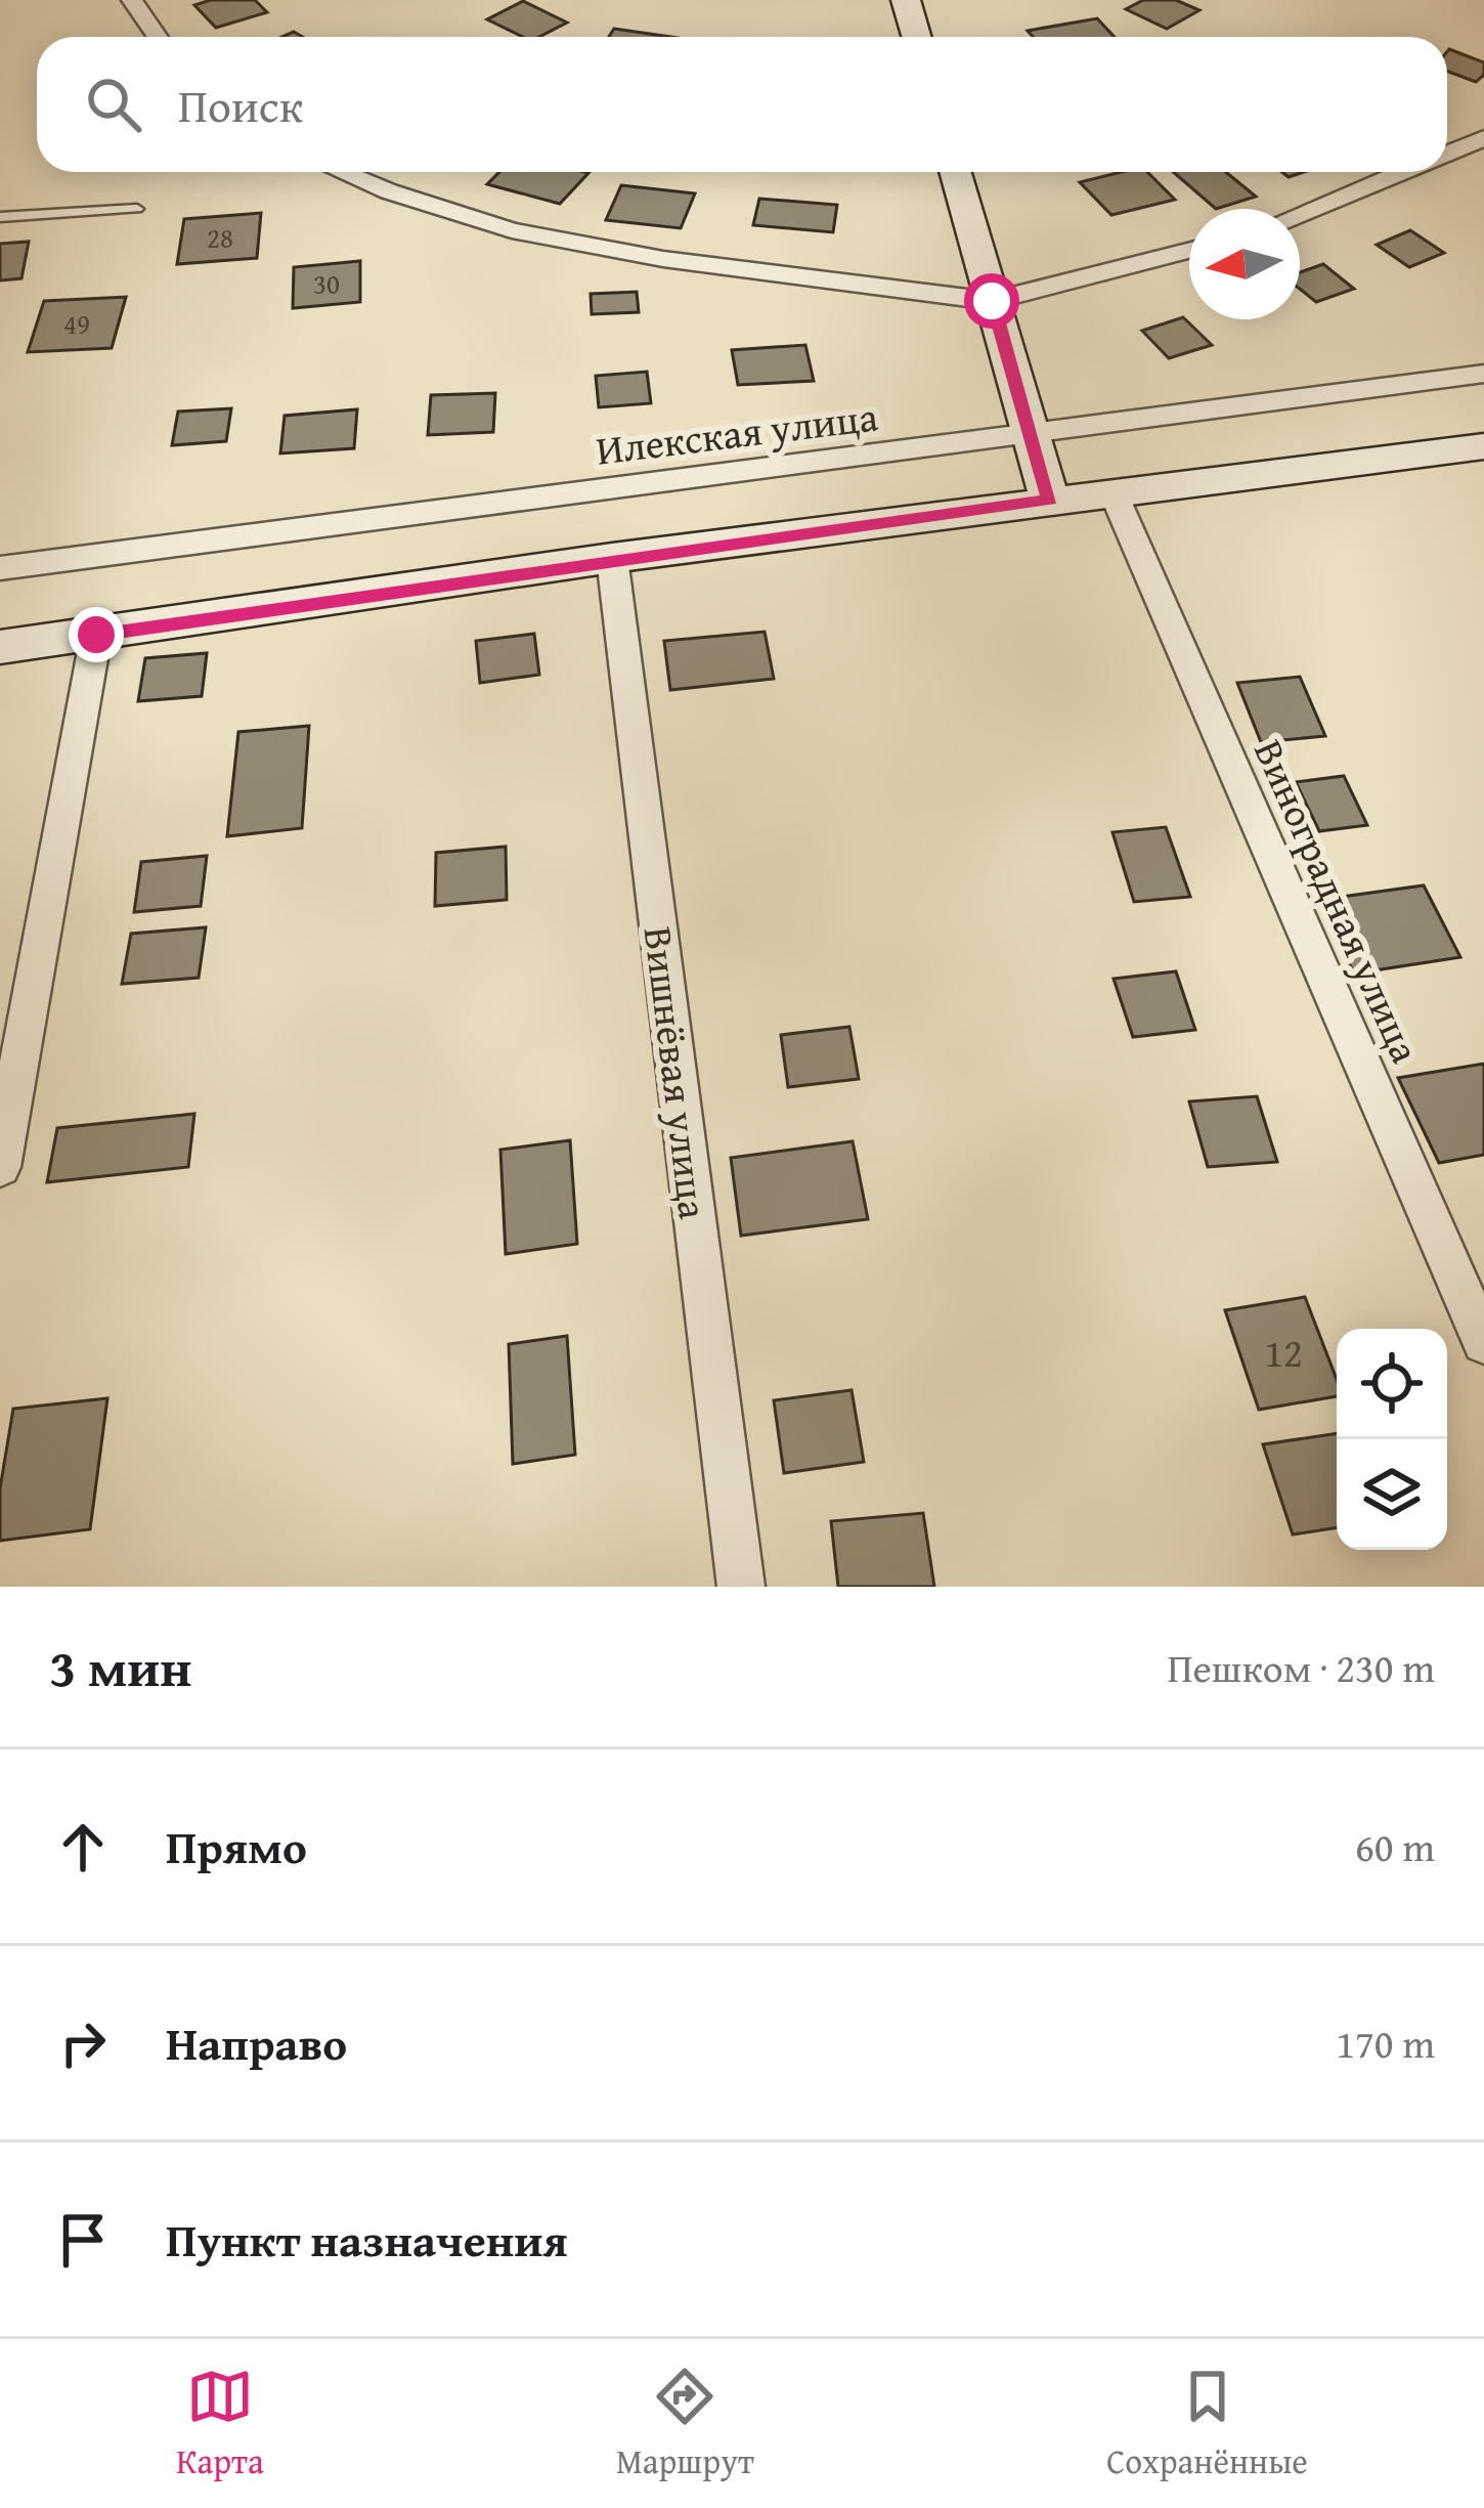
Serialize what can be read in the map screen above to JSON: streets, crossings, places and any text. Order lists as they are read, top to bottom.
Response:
{
  "streets": {
    "street": ["Илекская улица", "Виноградная улица", "Вишнёвая улица"]
  },
  "house_numbers": [
    "28",
    "30",
    "49",
    "12"
  ],
  "north": "left",
  "page": {
    "search": "Поиск",
    "heading": ["3 мин", "Пешком · 230 m"],
    "list": [
      ["Прямо", "60 m"],
      ["Направо", "170 m"],
      "Пункт назначения"
    ],
    "nav": ["Карта", "Маршрут", "Сохранённые"]
  }
}
